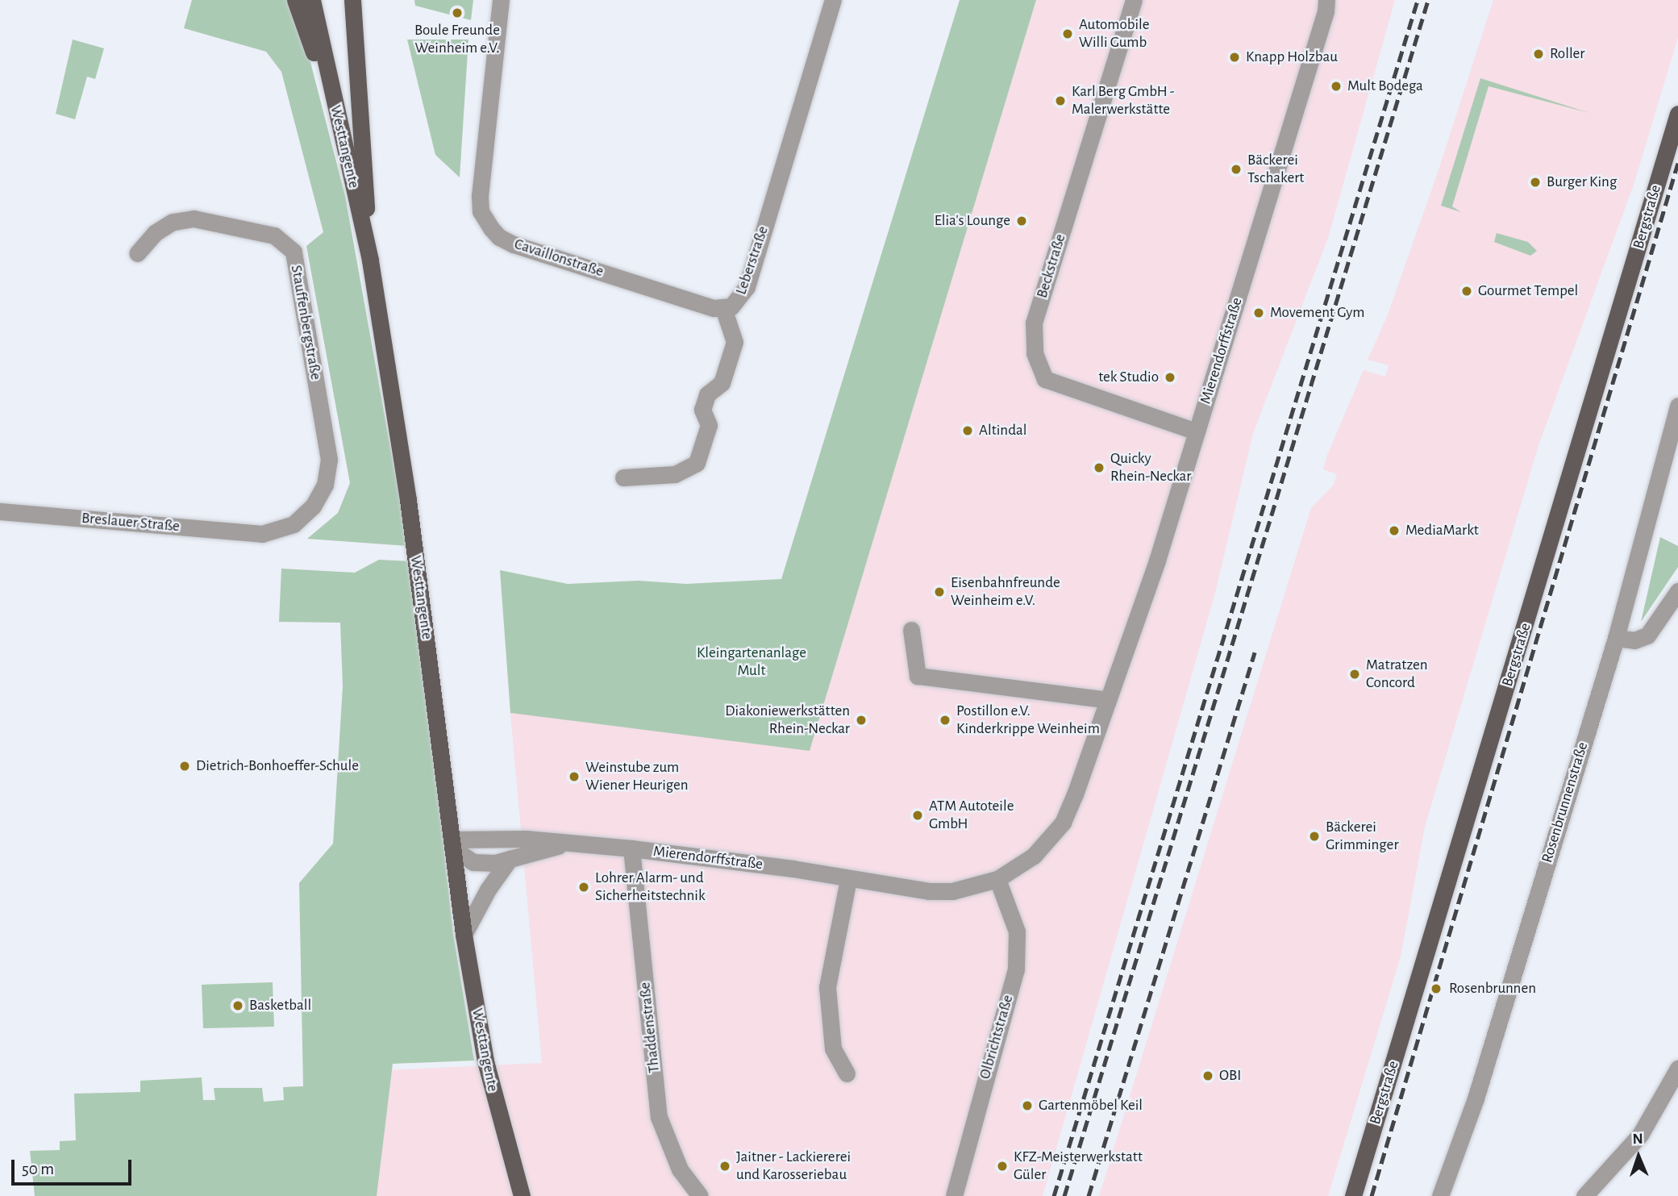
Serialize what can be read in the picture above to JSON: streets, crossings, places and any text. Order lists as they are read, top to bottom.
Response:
{
  "streets": {
    "main road": ["Westtangente", "Bergstraße"],
    "street": [
      "Cavaillonstraße",
      "Leberstraße",
      "Beckstraße",
      "Stauffenbergstraße",
      "Mierendorffstraße",
      "Breslauer Straße",
      "Rosenbrunnenstraße",
      "Thaddenstraße",
      "Olbrichtstraße"
    ]
  },
  "crossings": [
    ["Westtangente", "Mierendorffstraße"],
    ["Cavaillonstraße", "Leberstraße"],
    ["Beckstraße", "Mierendorffstraße"],
    ["Stauffenbergstraße", "Breslauer Straße"],
    ["Mierendorffstraße", "Thaddenstraße"],
    ["Mierendorffstraße", "Olbrichtstraße"]
  ],
  "parks": ["Kleingartenanlage Mult"],
  "places": [
    "Boule Freunde Weinheim e.V.",
    "Automobile Willi Gumb",
    "Roller",
    "Knapp Holzbau",
    "Mult Bodega",
    "Karl Berg GmbH - Malerwerkstätte",
    "Bäckerei Tschakert",
    "Burger King",
    "Elia's Lounge",
    "Gourmet Tempel",
    "Movement Gym",
    "tek Studio",
    "Altindal",
    "Quicky Rhein-Neckar",
    "MediaMarkt",
    "Eisenbahnfreunde Weinheim e.V.",
    "Matratzen Concord",
    "Diakoniewerkstätten Rhein-Neckar",
    "Postillon e.V. Kinderkrippe Weinheim",
    "Dietrich-Bonhoeffer-Schule",
    "Weinstube zum Wiener Heurigen",
    "ATM Autoteile GmbH",
    "Bäckerei Grimminger",
    "Lohrer Alarm- und Sicherheitstechnik",
    "Rosenbrunnen",
    "Basketball",
    "OBI",
    "Gartenmöbel Keil",
    "Jaitner - Lackiererei und Karosseriebau",
    "KFZ-Meisterwerkstatt Güler"
  ],
  "scale_bar": "50 m",
  "north": "top"
}
